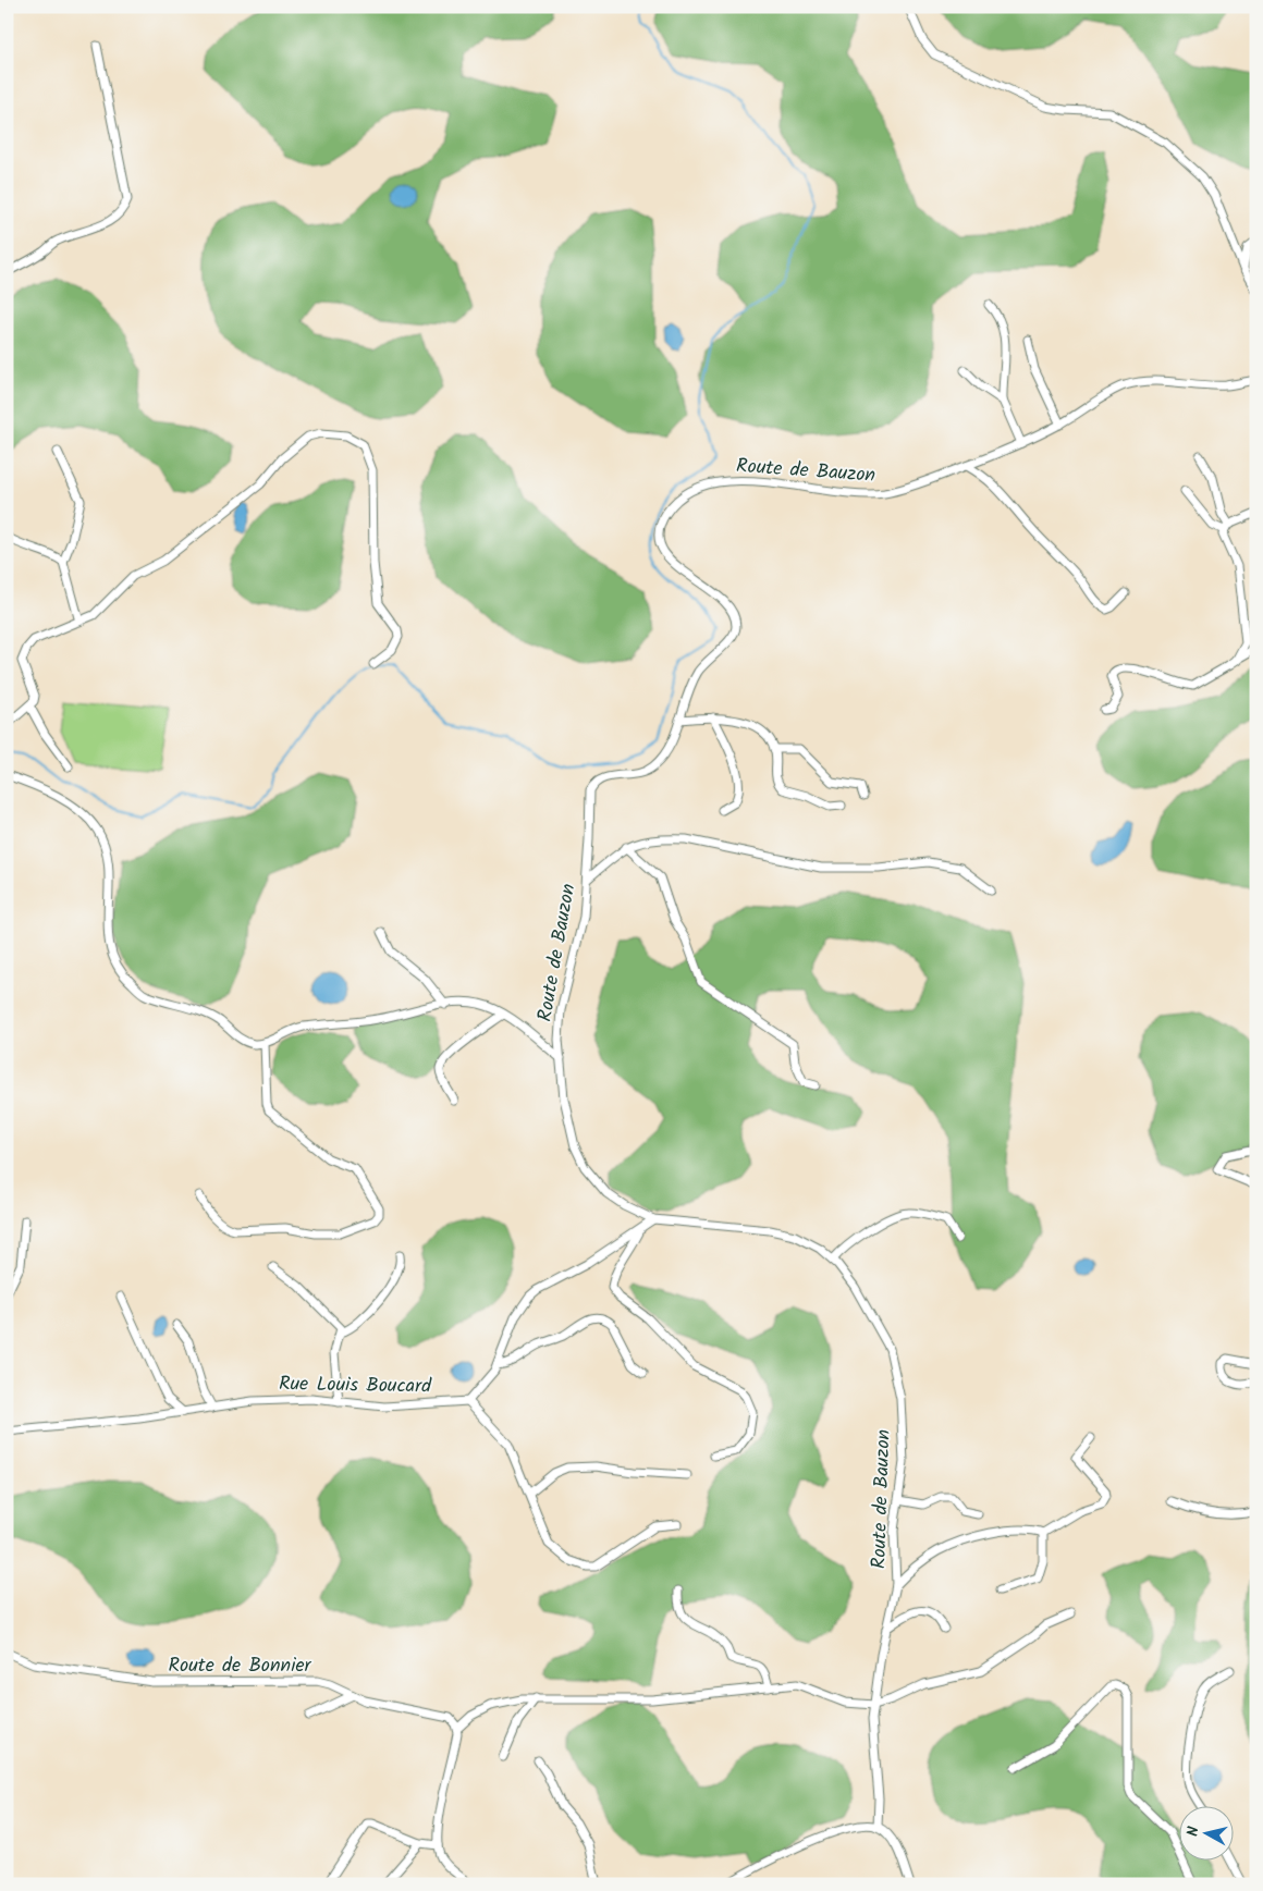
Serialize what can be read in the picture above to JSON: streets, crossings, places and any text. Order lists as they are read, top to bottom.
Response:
{
  "streets": {
    "street": ["Route de Bauzon", "Rue Louis Boucard", "Route de Bonnier"]
  },
  "north": "left"
}
